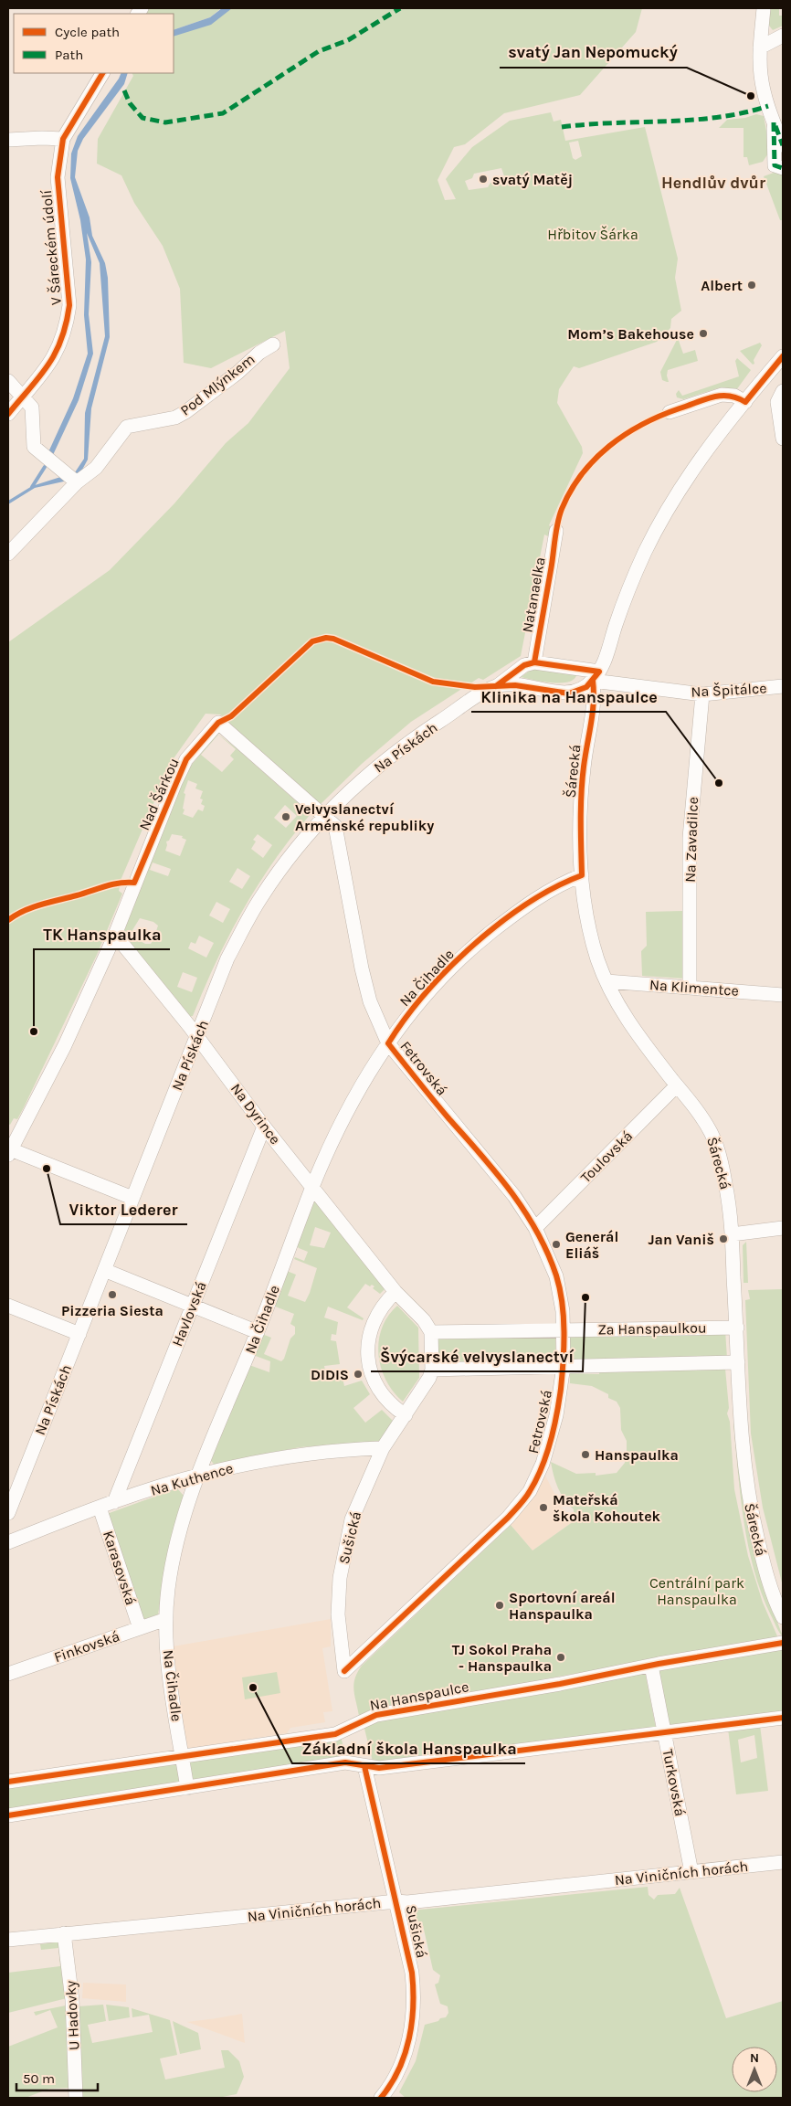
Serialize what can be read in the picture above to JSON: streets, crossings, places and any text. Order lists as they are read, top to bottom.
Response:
{
  "streets": {
    "street": [
      "V Šáreckém údolí",
      "Pod Mlýnkem",
      "Natanaelka",
      "Na Špitálce",
      "Na Pískách",
      "Šárecká",
      "Nad Šárkou",
      "Na Zavadilce",
      "Na Čihadle",
      "Na Klimentce",
      "Fetrovská",
      "Na Dyrince",
      "Toulovská",
      "Havlovská",
      "Za Hanspaulkou",
      "Na Kuthence",
      "Sušická",
      "Karasovská",
      "Finkovská",
      "Na Hanspaulce",
      "Turkovská",
      "Na Viničních horách",
      "U Hadovky"
    ]
  },
  "crossings": [
    ["Natanaelka", "Na Pískách"],
    ["Na Špitálce", "Na Pískách"],
    ["Na Špitálce", "Šárecká"],
    ["Na Špitálce", "Na Zavadilce"],
    ["Na Pískách", "Šárecká"],
    ["Na Pískách", "Fetrovská"],
    ["Na Pískách", "Na Dyrince"],
    ["Šárecká", "Na Čihadle"],
    ["Šárecká", "Na Klimentce"],
    ["Šárecká", "Toulovská"],
    ["Šárecká", "Za Hanspaulkou"],
    ["Nad Šárkou", "Fetrovská"],
    ["Nad Šárkou", "Na Dyrince"],
    ["Na Zavadilce", "Na Klimentce"],
    ["Na Čihadle", "Fetrovská"],
    ["Na Čihadle", "Na Dyrince"],
    ["Na Čihadle", "Na Kuthence"],
    ["Na Čihadle", "Finkovská"],
    ["Na Čihadle", "Na Hanspaulce"],
    ["Fetrovská", "Toulovská"],
    ["Fetrovská", "Za Hanspaulkou"],
    ["Fetrovská", "Sušická"],
    ["Na Dyrince", "Havlovská"],
    ["Havlovská", "Na Kuthence"],
    ["Na Kuthence", "Sušická"],
    ["Na Kuthence", "Karasovská"],
    ["Sušická", "Na Viničních horách"],
    ["Karasovská", "Finkovská"],
    ["Na Hanspaulce", "Turkovská"],
    ["Turkovská", "Na Viničních horách"],
    ["Na Viničních horách", "U Hadovky"]
  ],
  "districts": ["Hendlův dvůr"],
  "parks": ["Hřbitov Šárka", "Centrální park Hanspaulka"],
  "places": [
    "svatý Jan Nepomucký",
    "svatý Matěj",
    "Albert",
    "Mom’s Bakehouse",
    "Klinika na Hanspaulce",
    "Velvyslanectví Arménské republiky",
    "TK Hanspaulka",
    "Viktor Lederer",
    "Jan Vaniš",
    "Generál Eliáš",
    "Pizzeria Siesta",
    "Švýcarské velvyslanectví",
    "DIDIS",
    "Hanspaulka",
    "Mateřská škola Kohoutek",
    "Sportovní areál Hanspaulka",
    "TJ Sokol Praha - Hanspaulka",
    "Základní škola Hanspaulka"
  ],
  "legend": ["Cycle path", "Path"],
  "scale_bar": "50 m",
  "north": "top"
}
